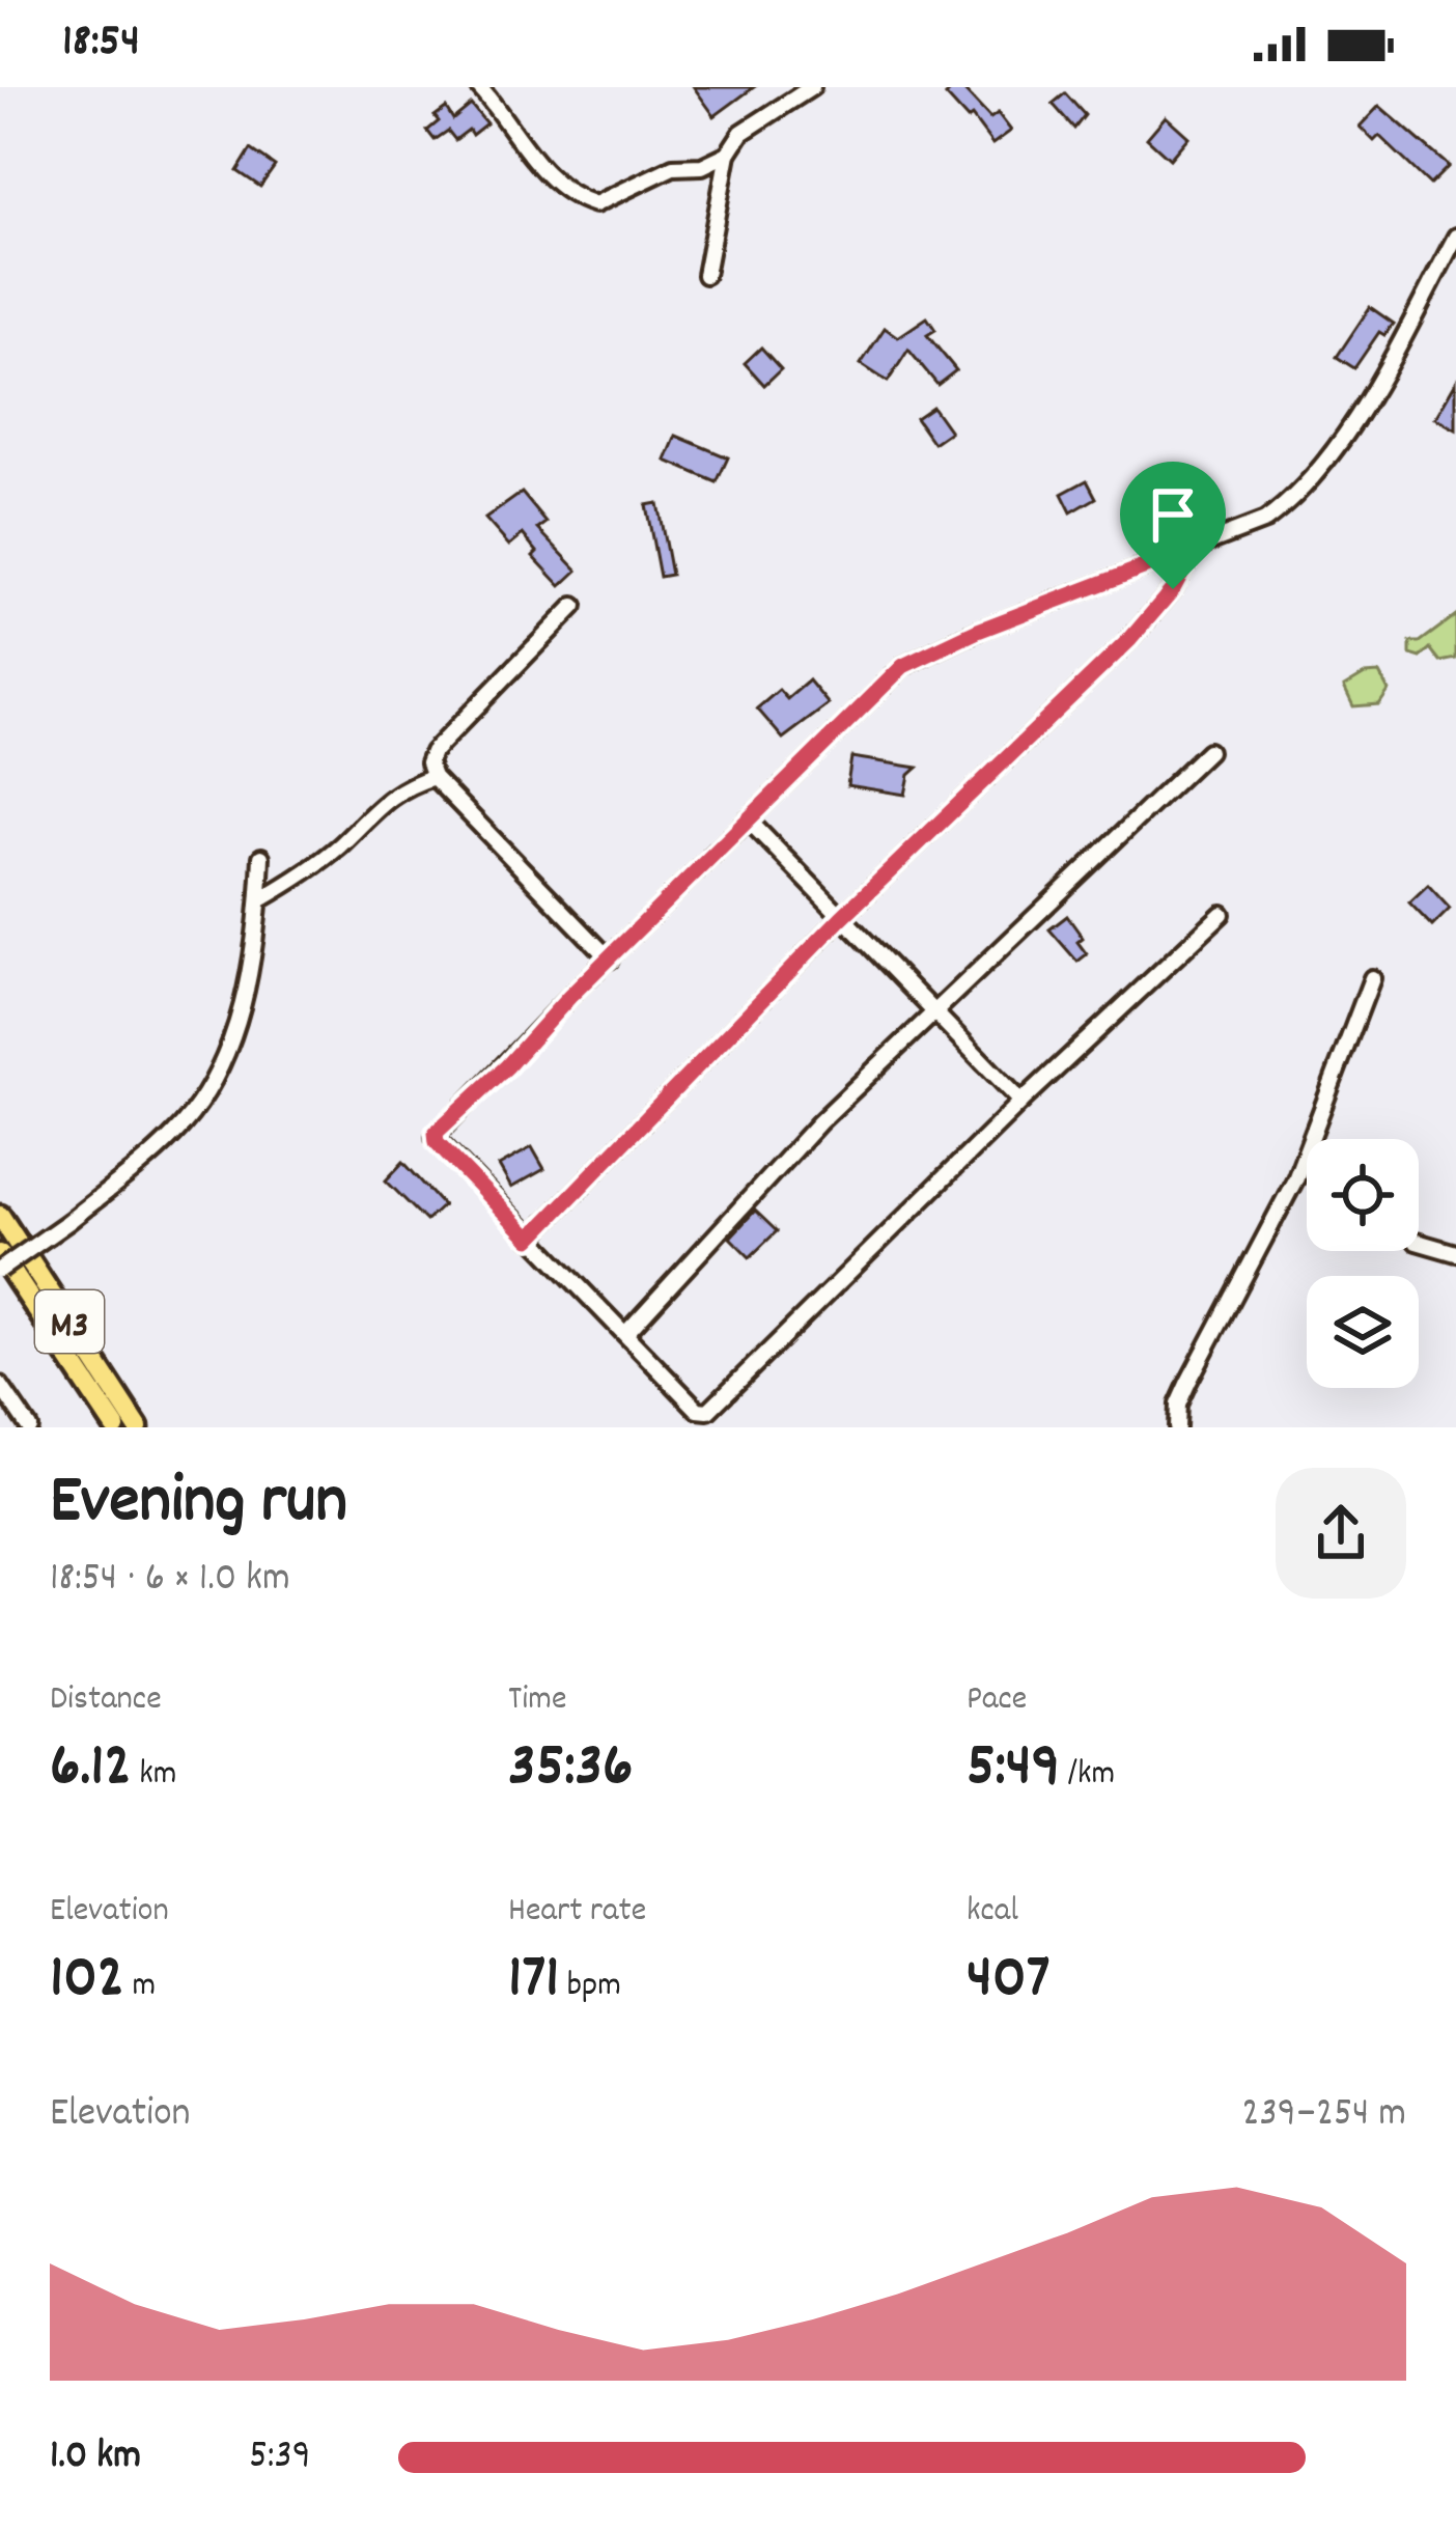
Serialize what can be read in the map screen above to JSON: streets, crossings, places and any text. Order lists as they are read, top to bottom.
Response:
{
  "streets": {
    "highway": ["M3"]
  },
  "page": {
    "status": "18:54",
    "heading": ["Evening run", "18:54 · 6 × 1.0 km"],
    "stats": [
      ["Distance", "6.12 km"],
      ["Time", "35:36"],
      ["Pace", "5:49 /km"],
      ["Elevation", "102 m"],
      ["Heart rate", "171 bpm"],
      ["kcal", "407"]
    ],
    "chart": ["Elevation", "239–254 m"],
    "list": [
      {
        "name": "1.0 km",
        "note": "5:39"
      }
    ]
  }
}
